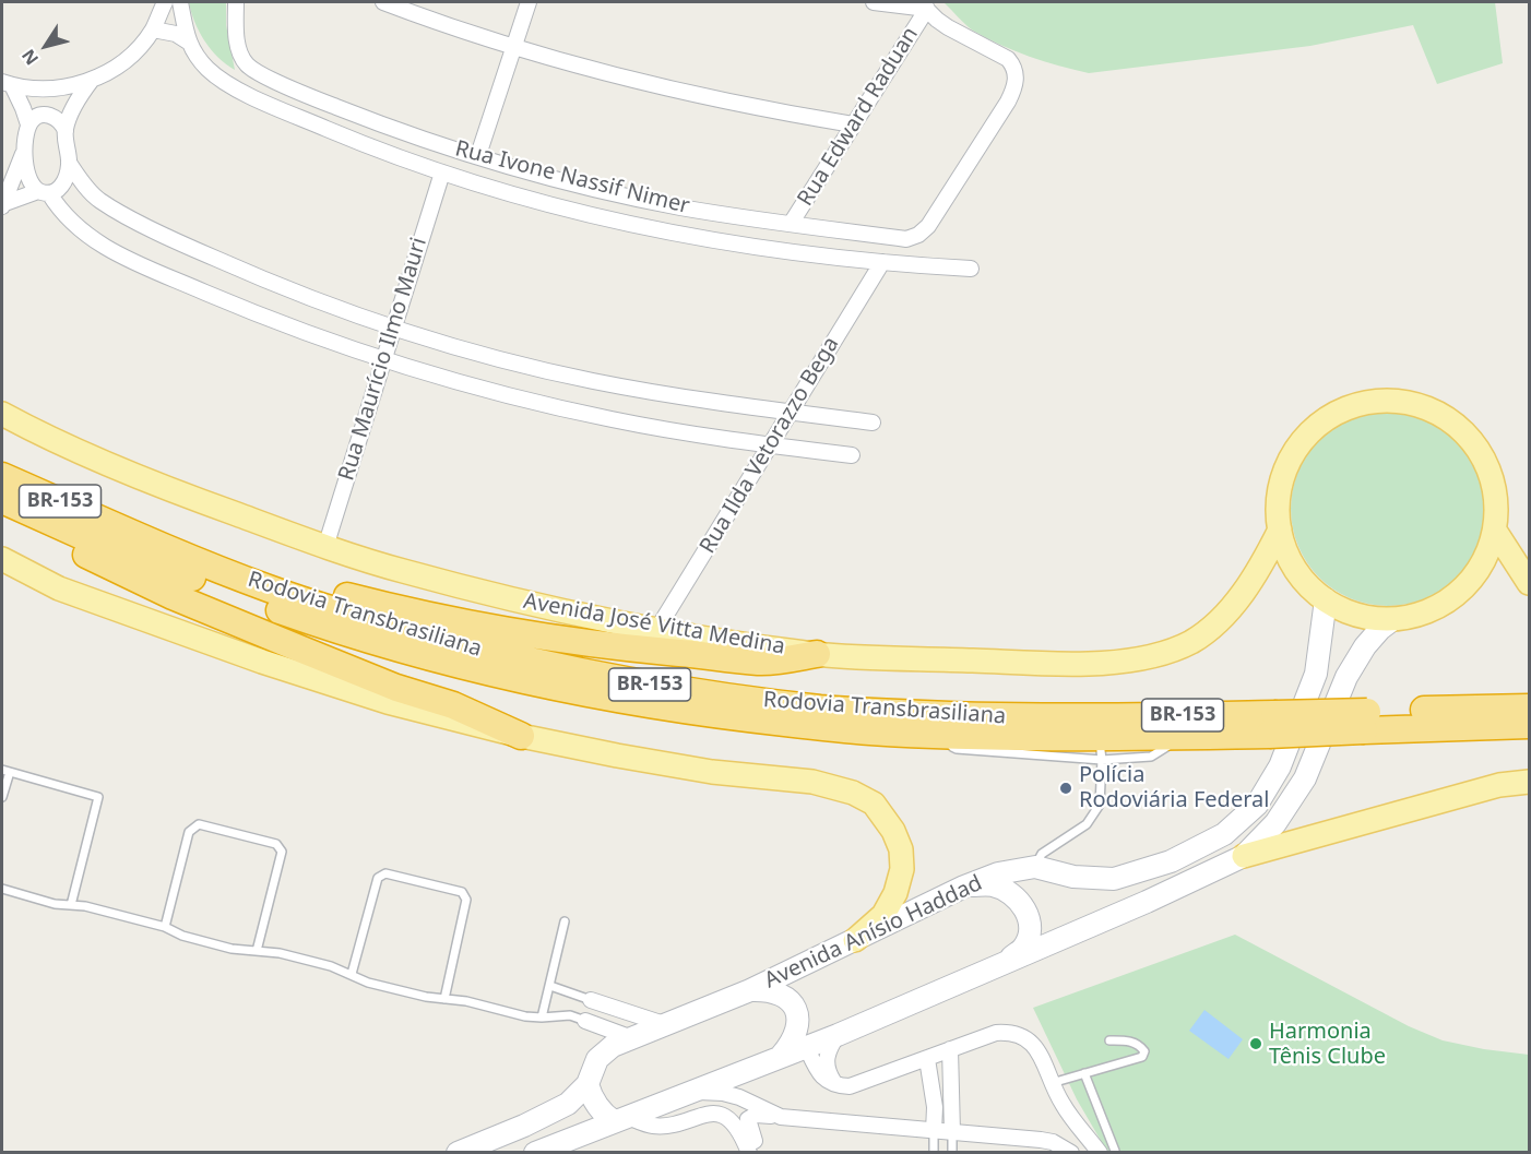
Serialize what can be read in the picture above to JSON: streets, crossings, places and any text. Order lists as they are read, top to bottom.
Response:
{
  "streets": {
    "highway": ["BR-153", "Rodovia Transbrasiliana"],
    "main road": ["Avenida José Vitta Medina", "Avenida Anísio Haddad"],
    "street": [
      "Rua Edward Raduan",
      "Rua Ivone Nassif Nimer",
      "Rua Maurício Ilmo Mauri",
      "Rua Ilda Vetorazzo Bega"
    ]
  },
  "crossings": [
    ["Rua Edward Raduan", "Rua Ivone Nassif Nimer"],
    ["Rua Maurício Ilmo Mauri", "Avenida José Vitta Medina"],
    ["Rua Ilda Vetorazzo Bega", "Avenida José Vitta Medina"],
    ["Avenida José Vitta Medina", "Avenida Anísio Haddad"]
  ],
  "places": ["Polícia Rodoviária Federal", "Harmonia Tênis Clube"],
  "north": "bottom left"
}
